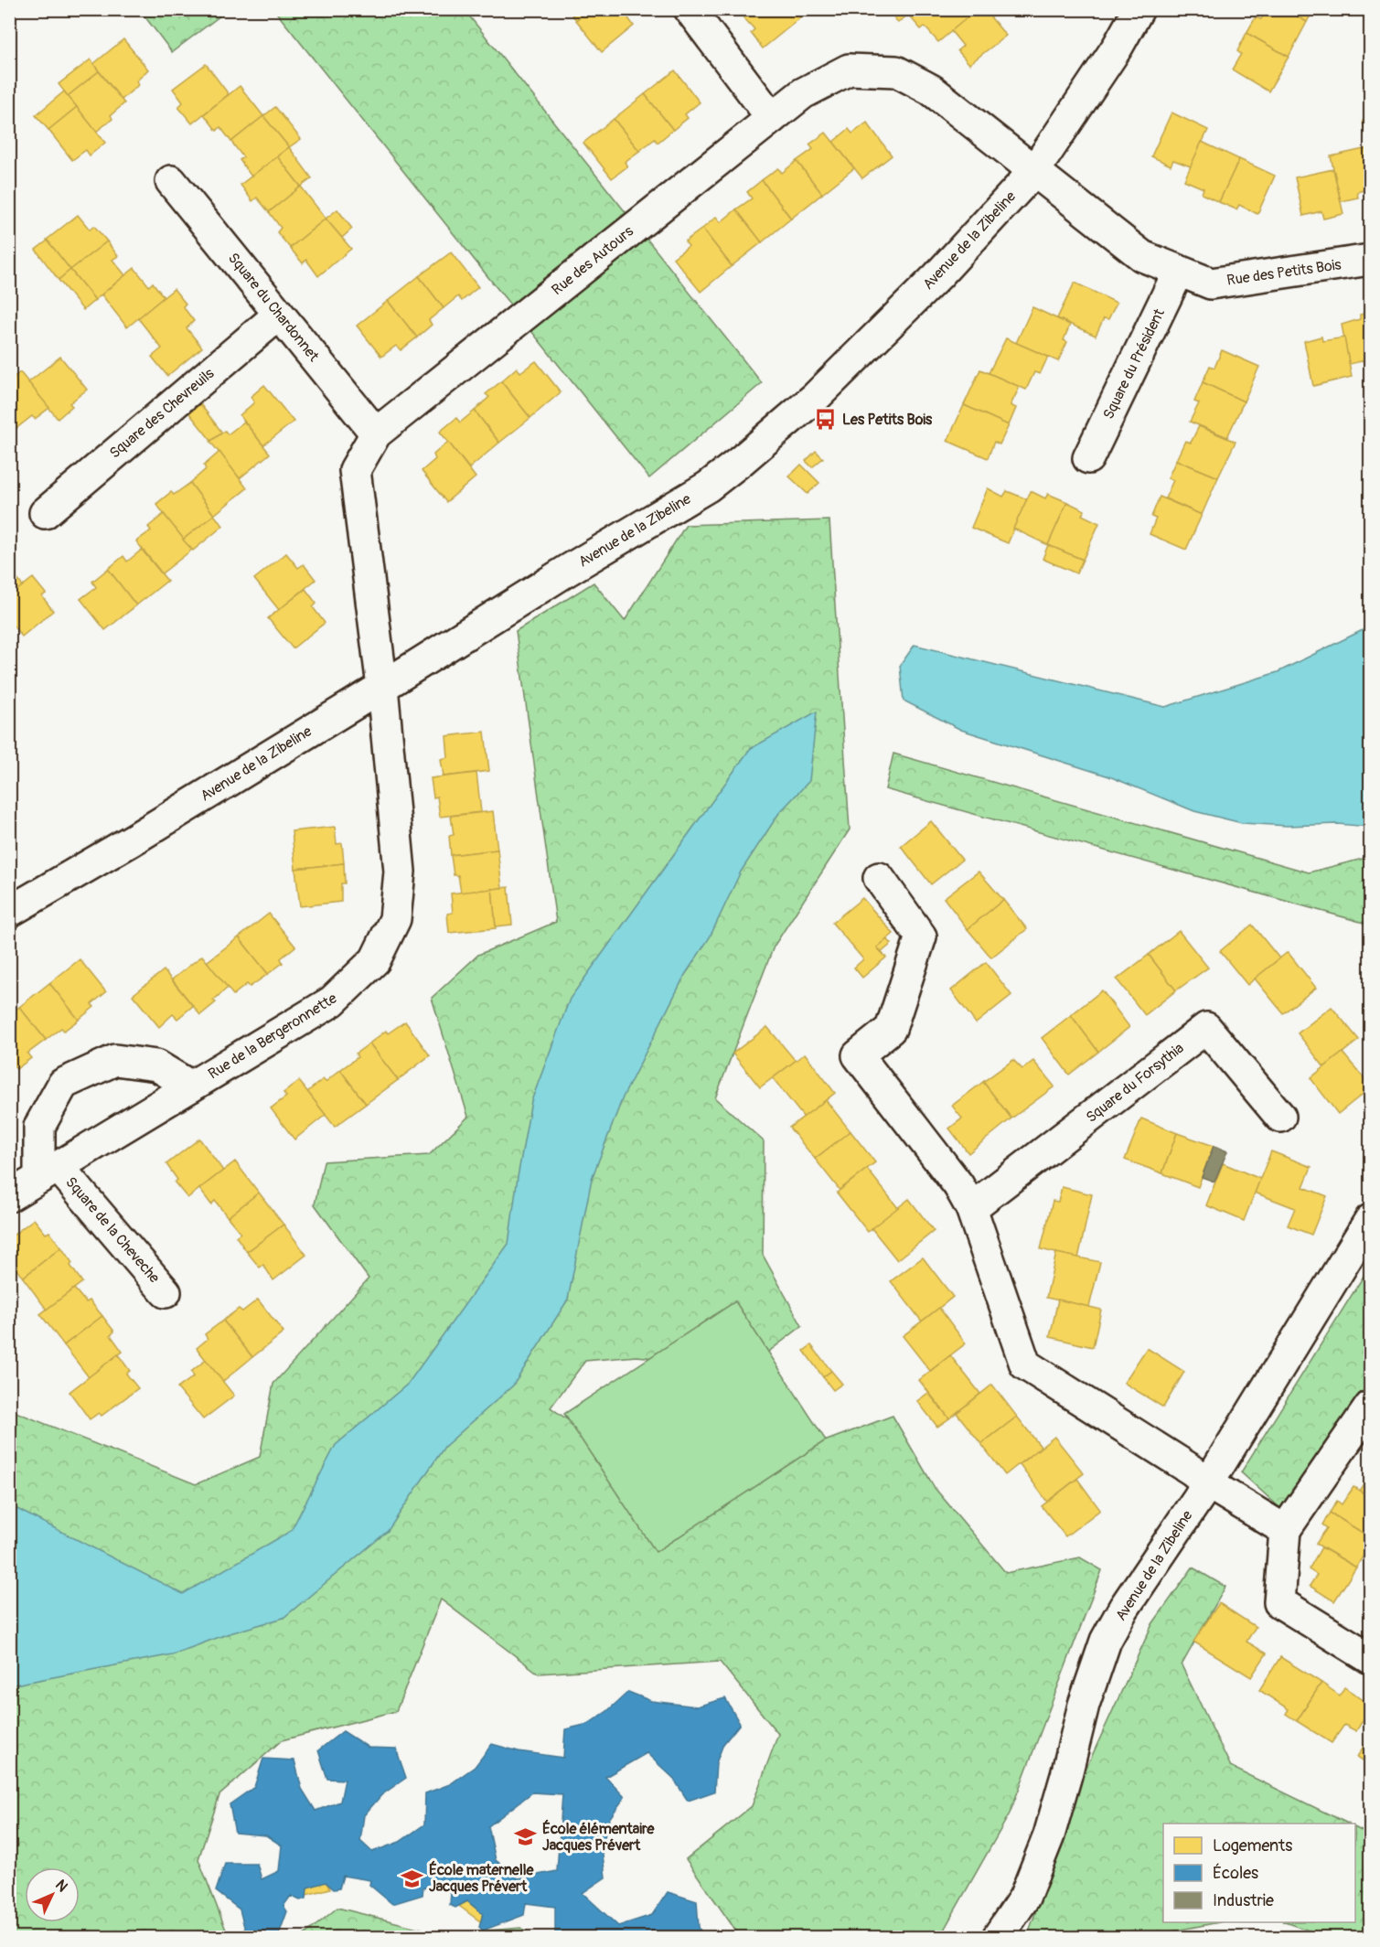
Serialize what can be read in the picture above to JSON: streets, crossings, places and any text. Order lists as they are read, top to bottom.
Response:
{
  "streets": {
    "street": [
      "Avenue de la Zibeline",
      "Rue des Autours",
      "Rue des Petits Bois",
      "Square du Chardonnet",
      "Square du Président",
      "Square des Chevreuils",
      "Rue de la Bergeronnette",
      "Square du Forsythia",
      "Square de la Cheveche"
    ]
  },
  "crossings": [
    ["Avenue de la Zibeline", "Rue des Autours"],
    ["Avenue de la Zibeline", "Rue des Petits Bois"],
    ["Avenue de la Zibeline", "Rue de la Bergeronnette"],
    ["Rue des Autours", "Rue des Petits Bois"],
    ["Rue des Autours", "Square du Chardonnet"],
    ["Rue des Autours", "Rue de la Bergeronnette"],
    ["Rue des Petits Bois", "Square du Président"],
    ["Square du Chardonnet", "Square des Chevreuils"],
    ["Rue de la Bergeronnette", "Square de la Cheveche"]
  ],
  "places": {
    "bus stop": ["Les Petits Bois"],
    "school or university": ["École élémentaire Jacques Prévert", "École maternelle Jacques Prévert"]
  },
  "legend": ["Logements", "Écoles", "Industrie"],
  "north": "top right"
}
